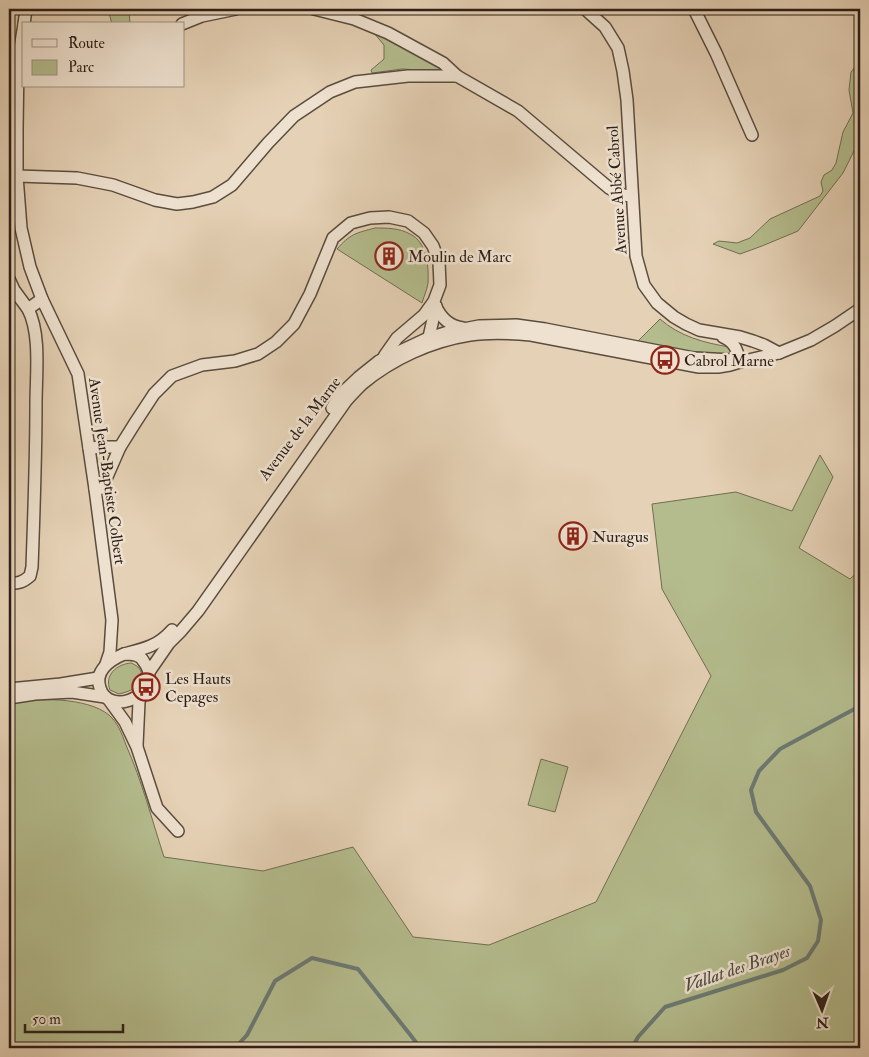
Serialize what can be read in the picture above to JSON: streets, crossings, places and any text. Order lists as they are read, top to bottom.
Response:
{
  "streets": {
    "street": ["Avenue Abbé Cabrol", "Avenue de la Marne", "Avenue Jean-Baptiste Colbert"]
  },
  "crossings": [
    ["Avenue Abbé Cabrol", "Avenue de la Marne"],
    ["Avenue de la Marne", "Avenue Jean-Baptiste Colbert"]
  ],
  "water": ["Vallat des Brayes"],
  "places": {
    "building": ["Moulin de Marc", "Nuragus"],
    "bus stop": ["Cabrol Marne", "Les Hauts Cepages"]
  },
  "legend": ["Route", "Parc"],
  "scale_bar": "50 m",
  "north": "bottom"
}
